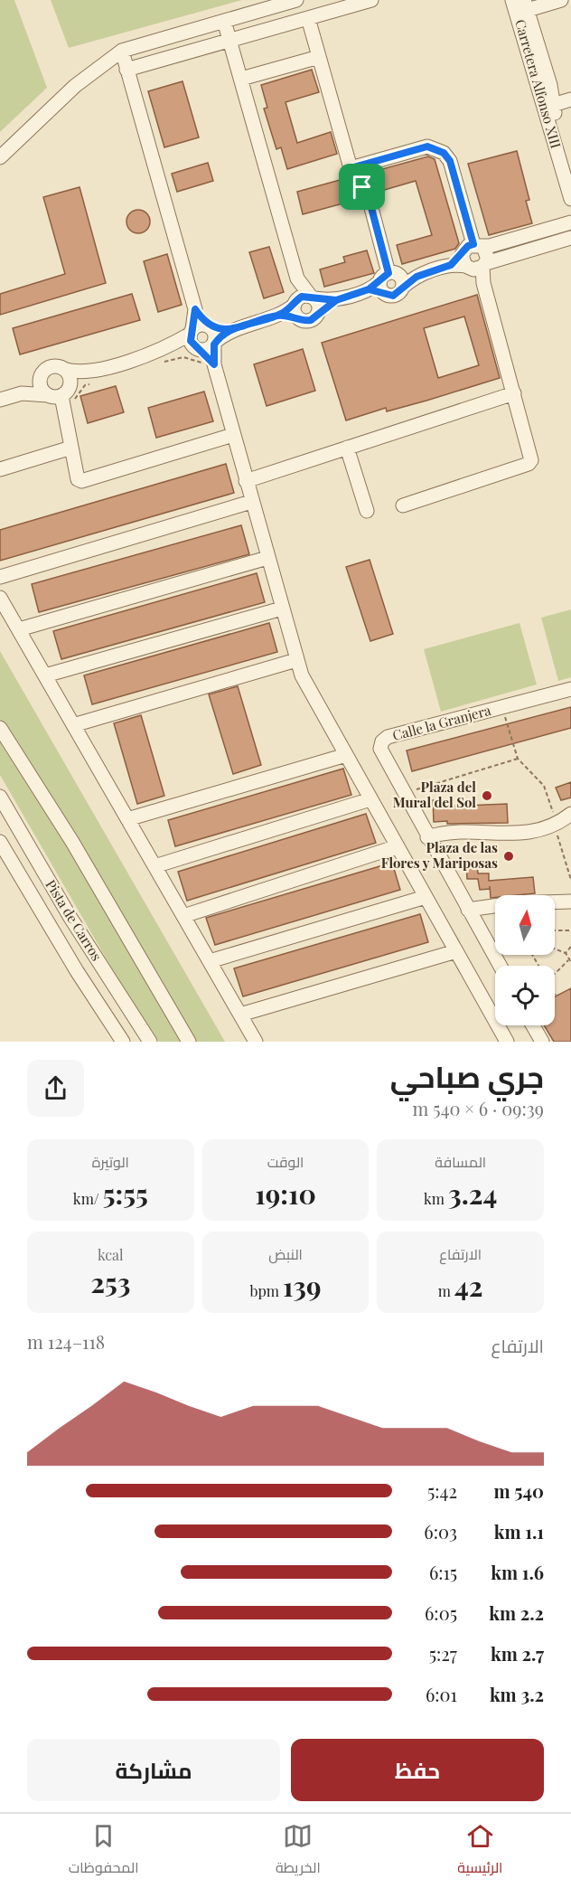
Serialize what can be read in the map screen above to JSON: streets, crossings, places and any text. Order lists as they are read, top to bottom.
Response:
{
  "streets": {
    "street": ["Carretera Alfonso XIII", "Calle la Granjera", "Pista de Carros"]
  },
  "places": ["Plaza del Mural del Sol", "Plaza de las Flores y Mariposas"],
  "north": "top",
  "page": {
    "heading": ["جري صباحي", "09:39 · 6 × 540 m"],
    "stats": [
      ["المسافة", "3.24 km"],
      ["الوقت", "19:10"],
      ["الوتيرة", "5:55 /km"],
      ["الارتفاع", "42 m"],
      ["النبض", "139 bpm"],
      ["kcal", "253"]
    ],
    "chart": ["الارتفاع", "118–124 m"],
    "list": [
      {
        "name": "540 m",
        "note": "5:42"
      },
      {
        "name": "1.1 km",
        "note": "6:03"
      },
      {
        "name": "1.6 km",
        "note": "6:15"
      },
      {
        "name": "2.2 km",
        "note": "6:05"
      },
      {
        "name": "2.7 km",
        "note": "5:27"
      },
      {
        "name": "3.2 km",
        "note": "6:01"
      }
    ],
    "buttons": ["حفظ", "مشاركة"],
    "tabs": ["الرئيسية", "الخريطة", "المحفوظات"]
  }
}
